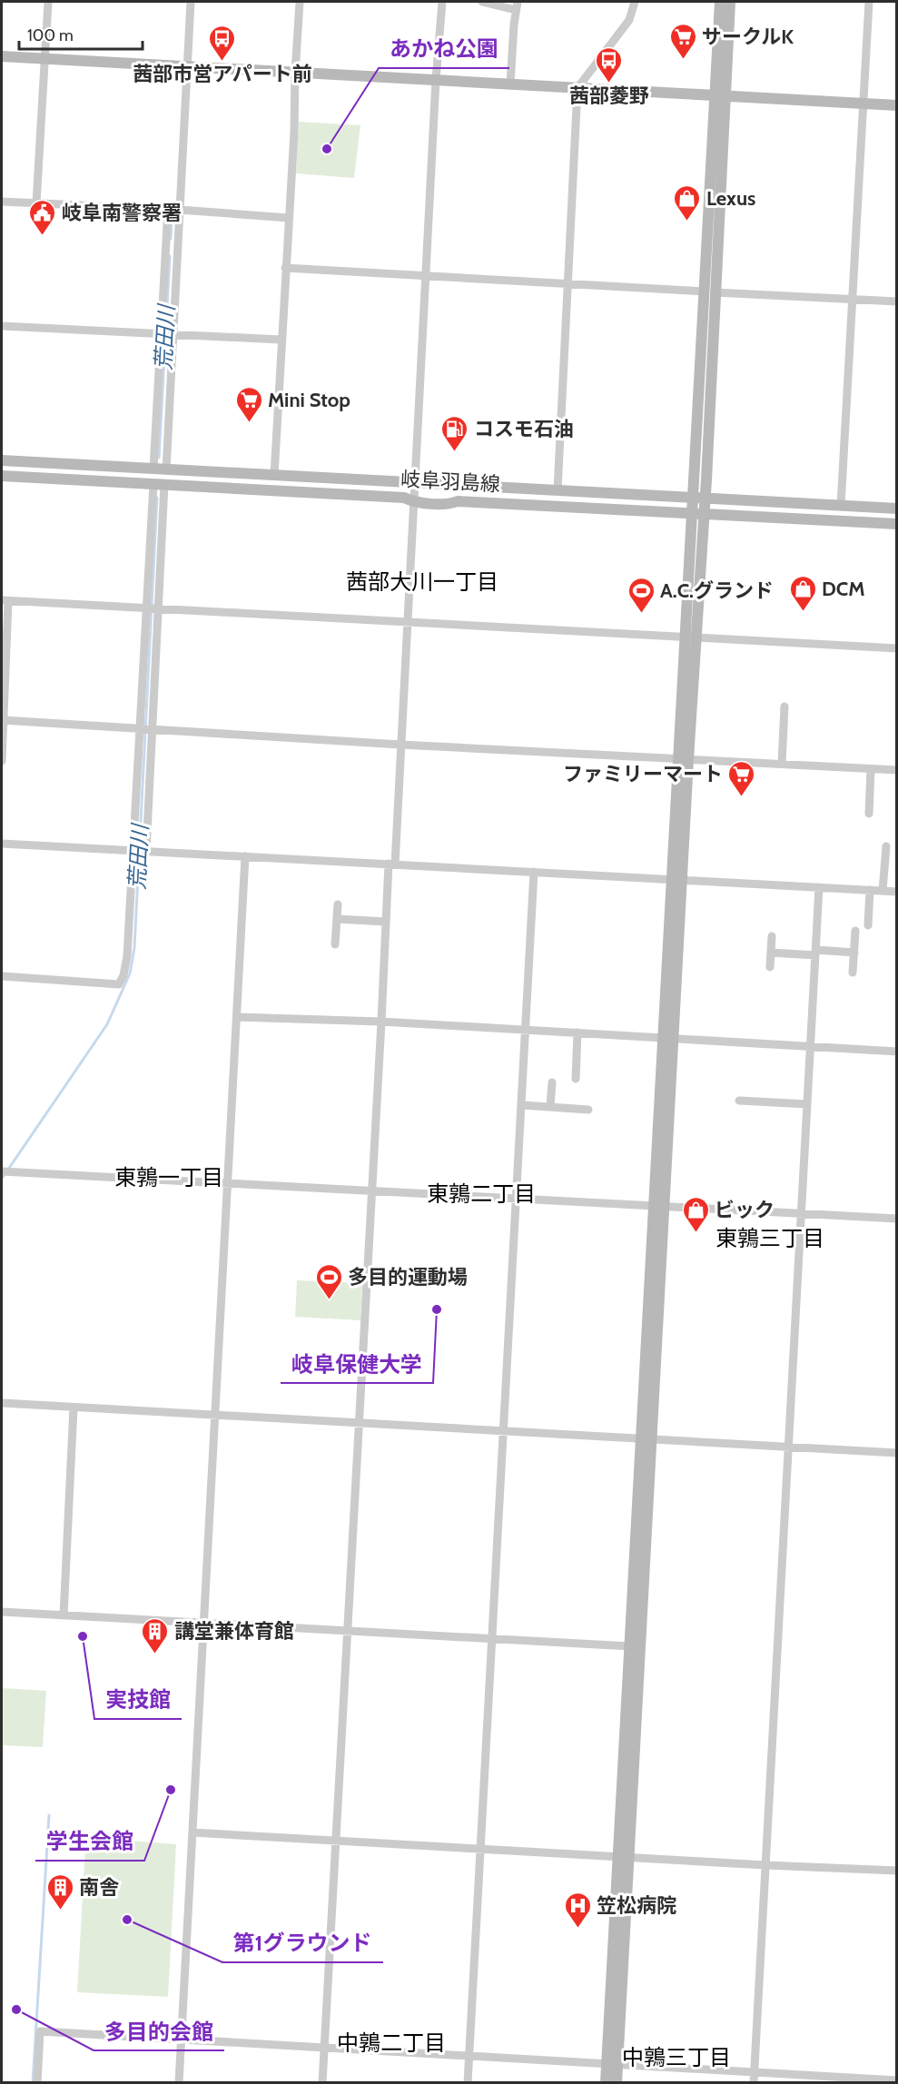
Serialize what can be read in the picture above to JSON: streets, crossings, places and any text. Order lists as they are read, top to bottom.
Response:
{
  "streets": {
    "street": ["岐阜羽島線"]
  },
  "districts": [
    "茜部大川一丁目",
    "東鶉一丁目",
    "東鶉二丁目",
    "東鶉三丁目",
    "中鶉二丁目",
    "中鶉三丁目"
  ],
  "water": ["荒田川"],
  "places": {
    "supermarket": ["サークルK", "Mini Stop", "ファミリーマート"],
    "bus stop": ["茜部市営アパート前", "茜部菱野"],
    "other": [
      "あかね公園",
      "岐阜保健大学",
      "実技館",
      "学生会館",
      "第1グラウンド",
      "多目的会館"
    ],
    "shop": ["Lexus", "DCM", "ビック"],
    "public building": ["岐阜南警察署"],
    "fuel station": ["コスモ石油"],
    "sports": ["A.C.グランド", "多目的運動場"],
    "building": ["講堂兼体育館", "南舎"],
    "hospital": ["笠松病院"]
  },
  "scale_bar": "100 m"
}
